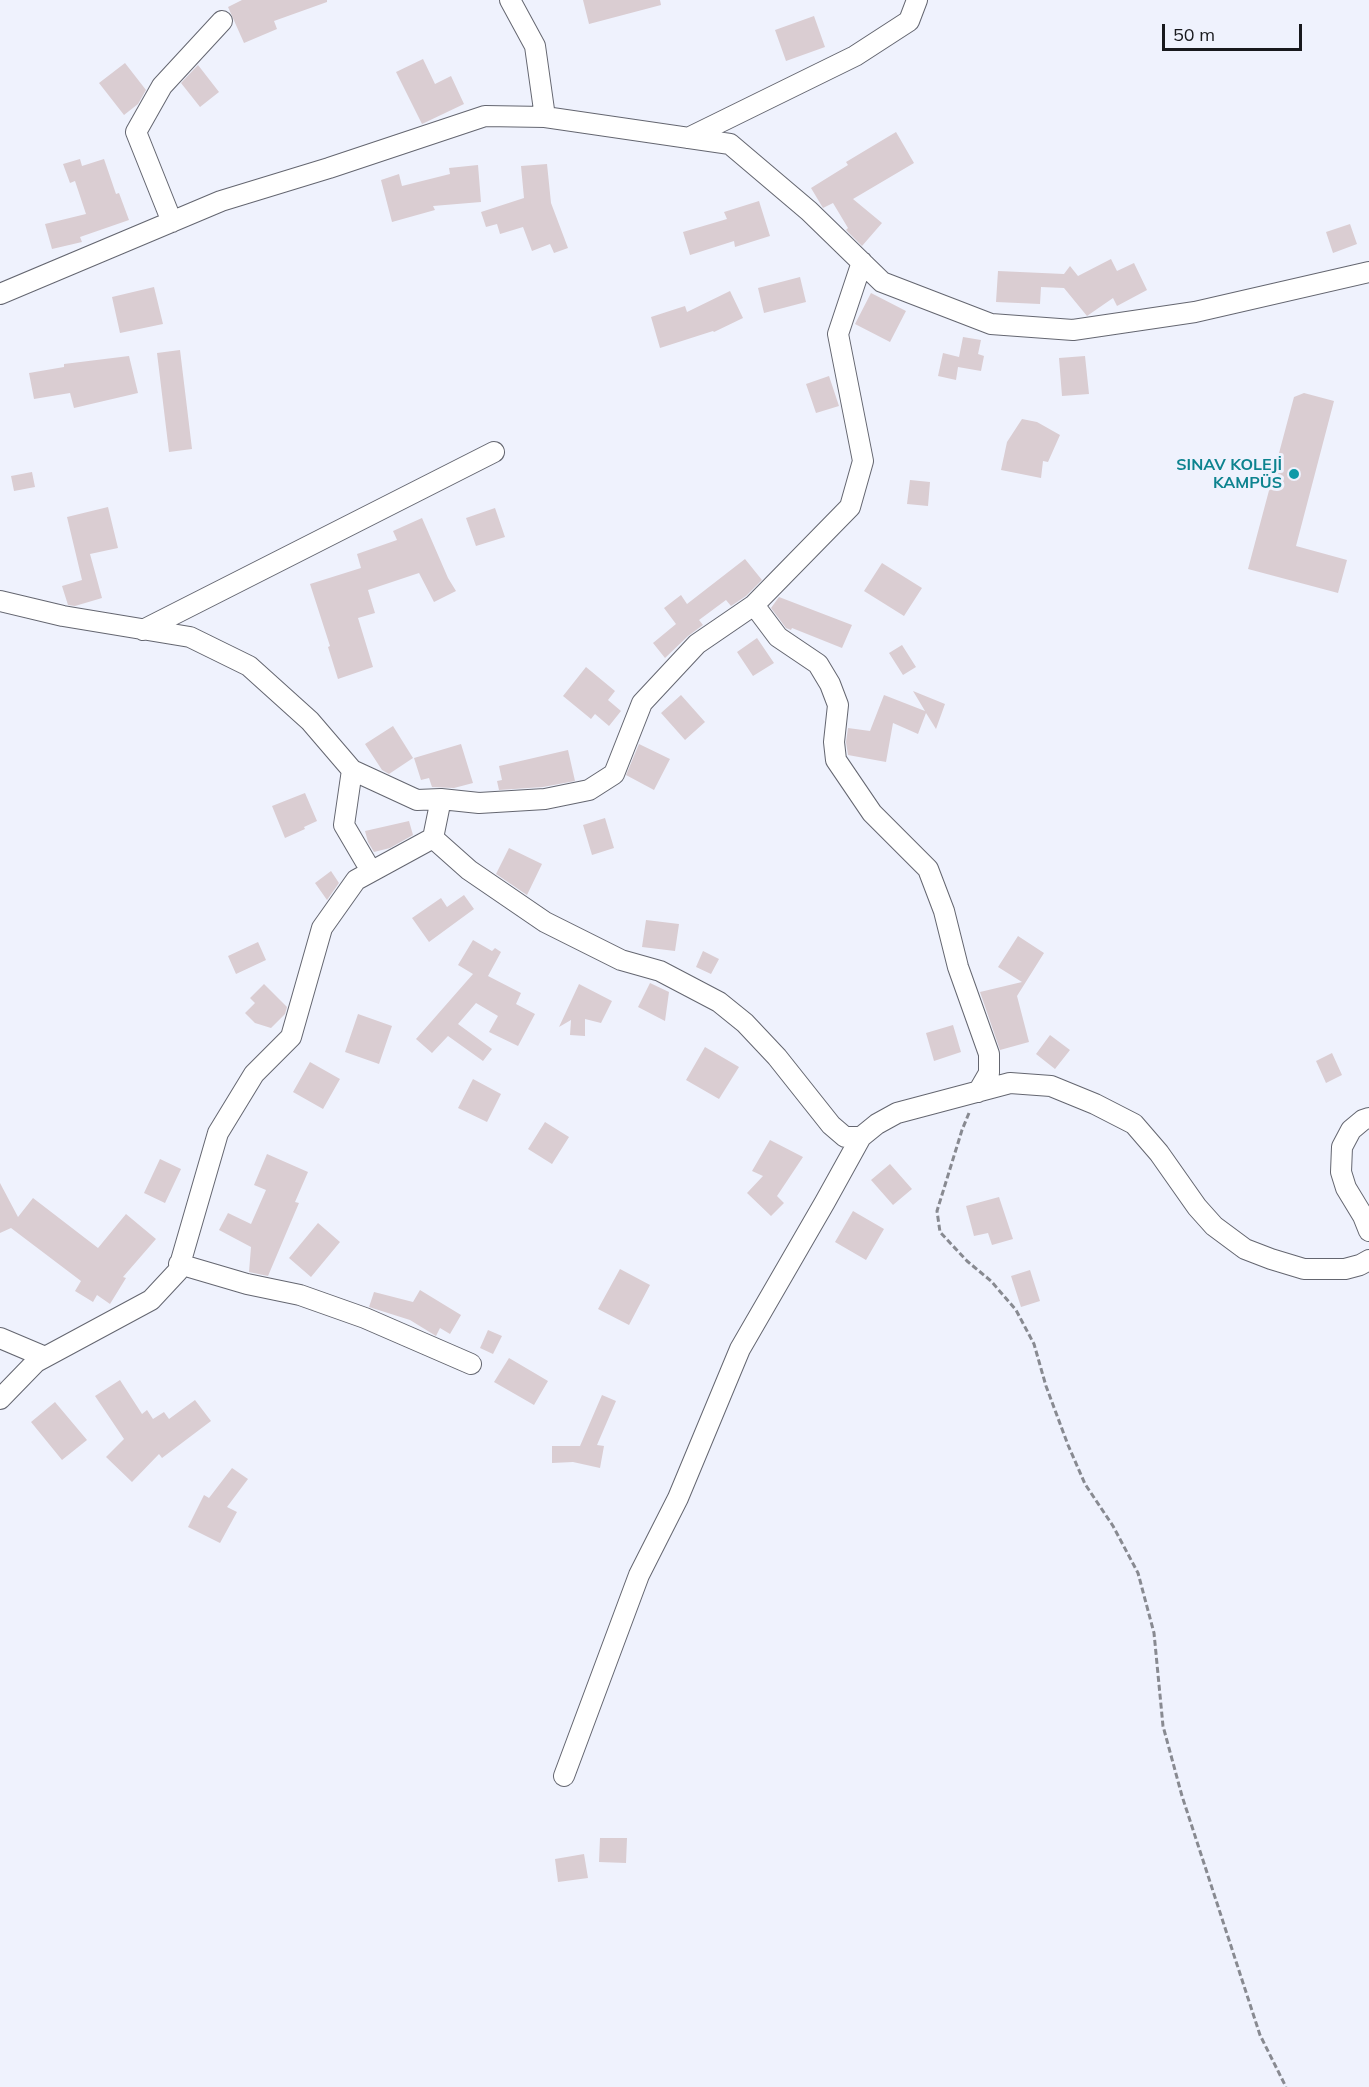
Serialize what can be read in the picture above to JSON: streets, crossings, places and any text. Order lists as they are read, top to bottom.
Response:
{
  "places": ["SINAV KOLEJİ KAMPÜS"],
  "scale_bar": "50 m"
}
